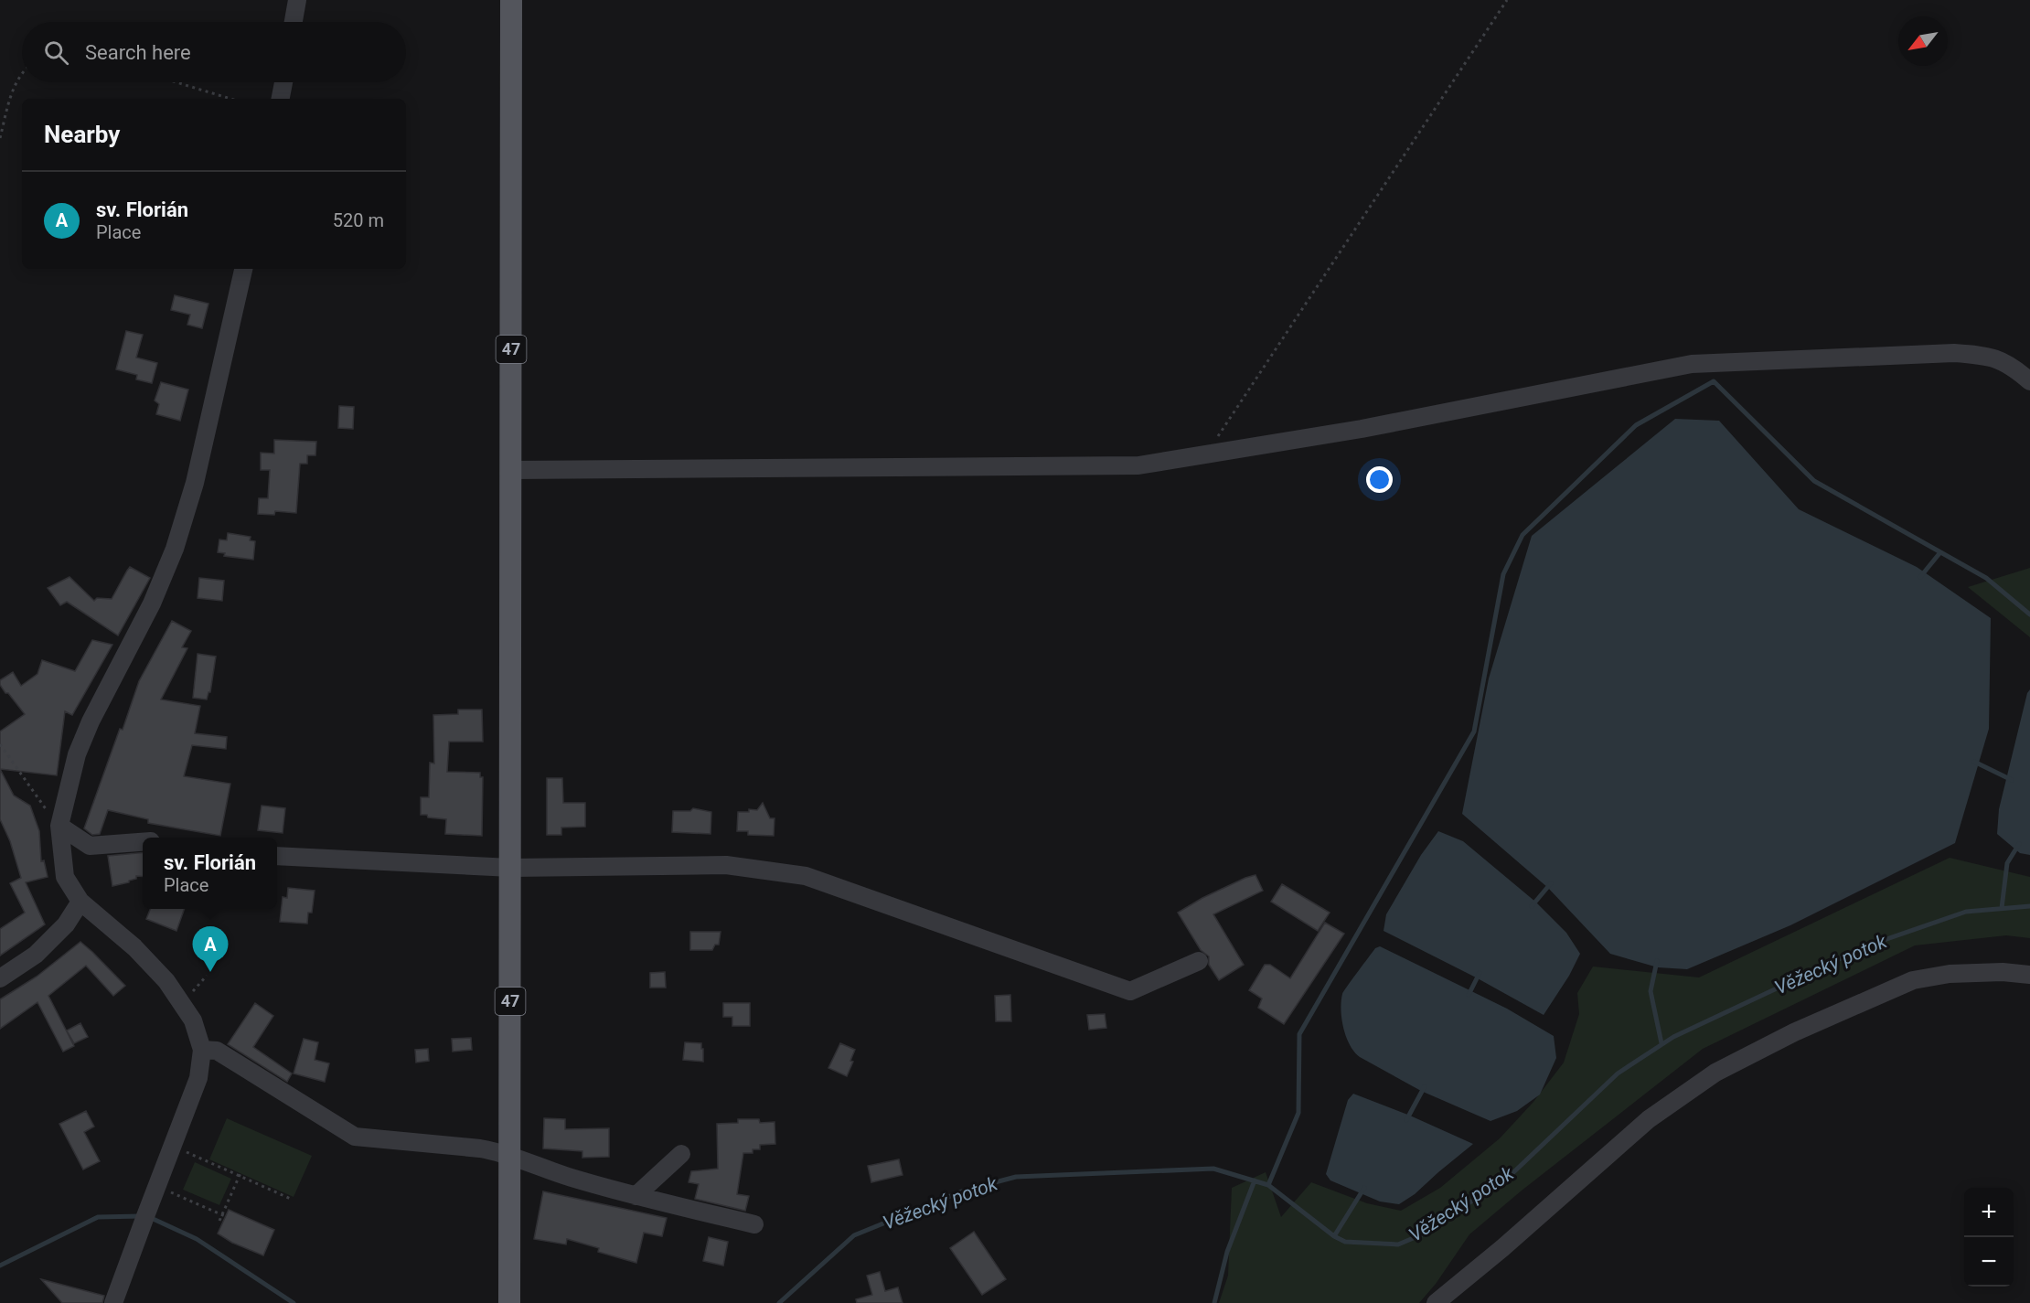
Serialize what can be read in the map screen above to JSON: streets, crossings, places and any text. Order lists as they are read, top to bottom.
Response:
{
  "streets": {
    "main road": ["47"]
  },
  "water": ["Věžecký potok"],
  "north": "bottom left",
  "page": {
    "search": "Search here",
    "heading": "Nearby",
    "list": [
      {
        "mark": "A",
        "name": "sv. Florián",
        "note": "Place",
        "value": "520 m"
      }
    ],
    "popup": ["sv. Florián", "Place"],
    "pins": "A",
    "map_buttons": ["+", "−"]
  }
}
